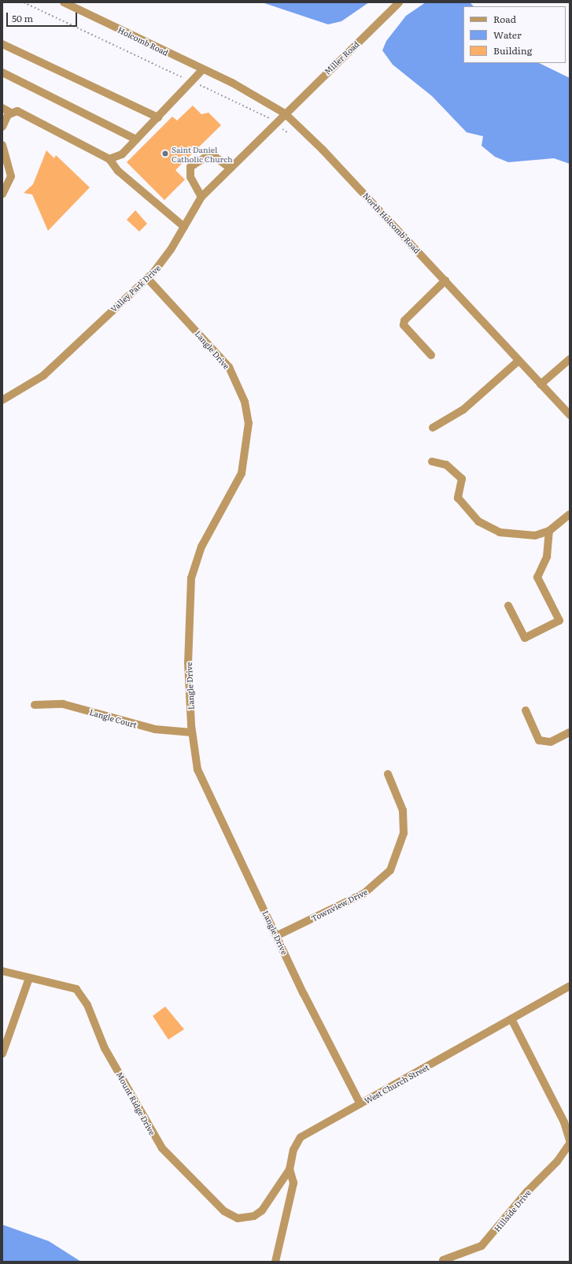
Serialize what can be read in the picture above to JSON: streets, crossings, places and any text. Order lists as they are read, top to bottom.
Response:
{
  "streets": {
    "street": [
      "Holcomb Road",
      "Miller Road",
      "North Holcomb Road",
      "Valley Park Drive",
      "Langle Drive",
      "Langle Court",
      "Townview Drive",
      "West Church Street",
      "Mount Ridge Drive",
      "Hillside Drive"
    ]
  },
  "crossings": [
    ["Holcomb Road", "North Holcomb Road"],
    ["Miller Road", "North Holcomb Road"],
    ["Miller Road", "Valley Park Drive"],
    ["North Holcomb Road", "Valley Park Drive"],
    ["Valley Park Drive", "Langle Drive"],
    ["Langle Drive", "Langle Court"],
    ["Langle Drive", "Townview Drive"],
    ["Langle Drive", "West Church Street"],
    ["West Church Street", "Mount Ridge Drive"]
  ],
  "places": ["Saint Daniel Catholic Church"],
  "legend": ["Road", "Water", "Building"],
  "scale_bar": "50 m"
}
